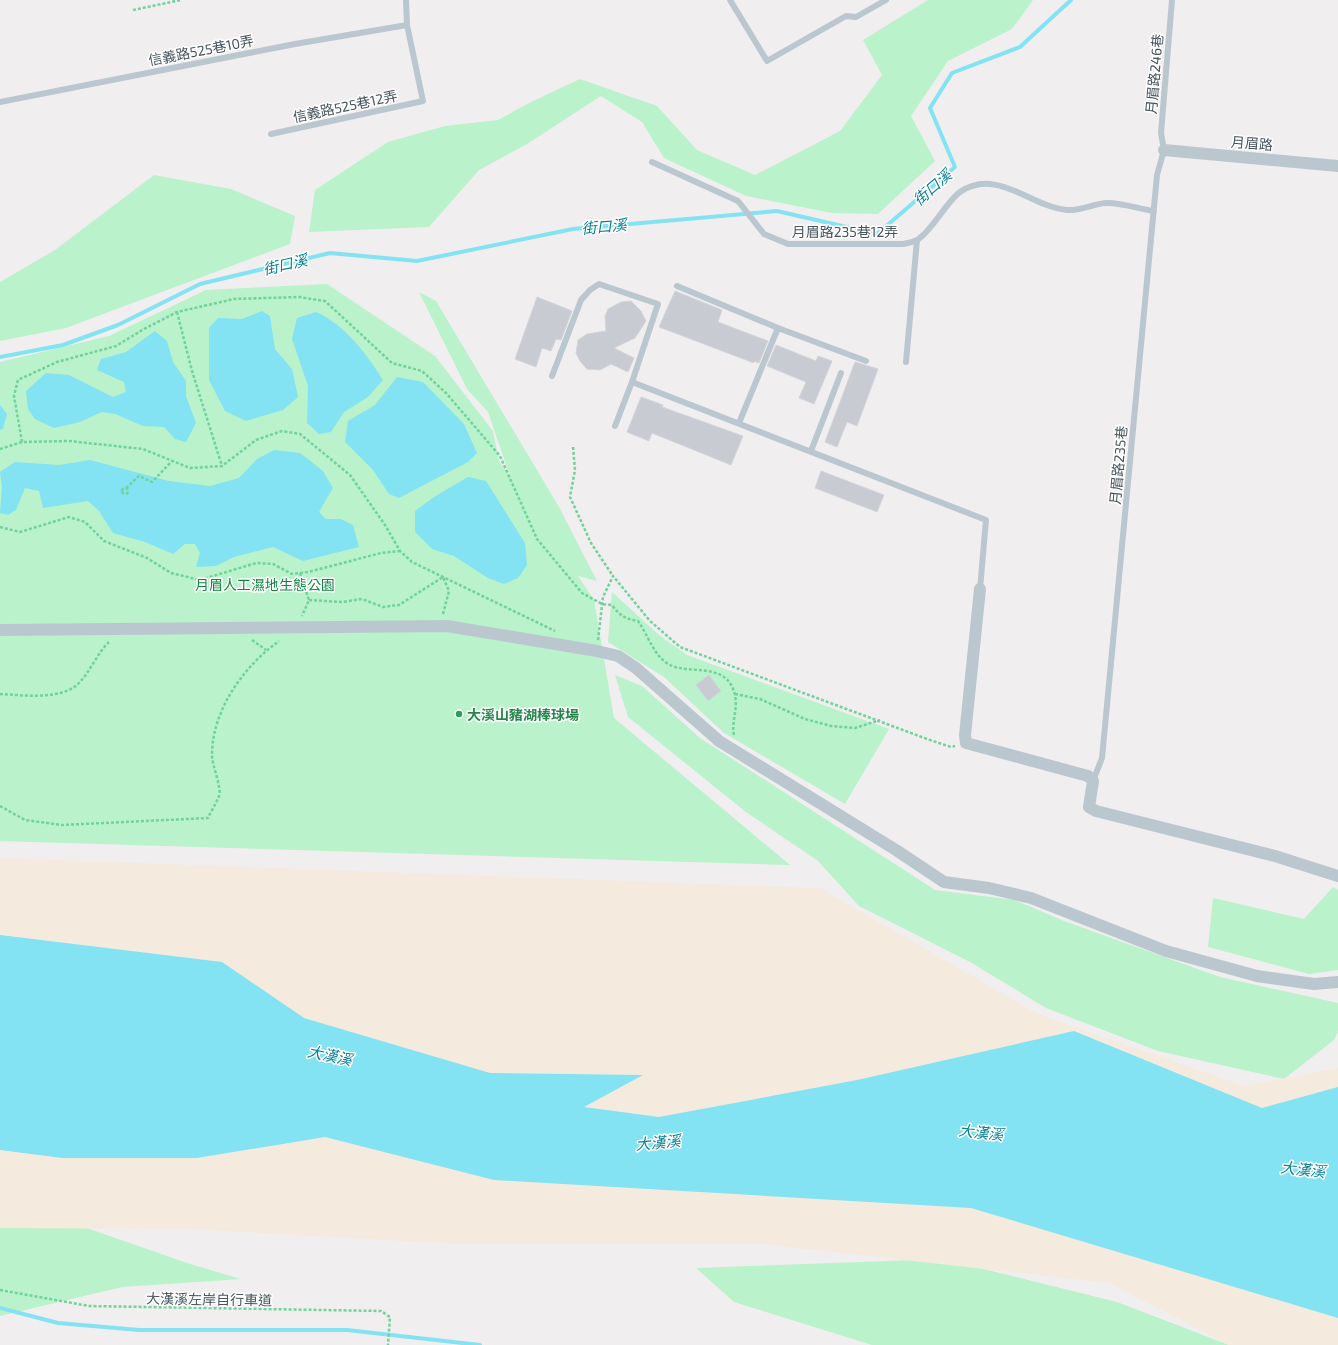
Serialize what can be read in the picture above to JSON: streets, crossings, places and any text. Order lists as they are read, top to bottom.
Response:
{
  "streets": {
    "street": ["月眉路"],
    "lane": [
      "信義路525巷10弄",
      "月眉路246巷",
      "信義路525巷12弄",
      "月眉路235巷12弄",
      "月眉路235巷"
    ],
    "path": ["大漢溪左岸自行車道"]
  },
  "crossings": [
    ["信義路525巷10弄", "信義路525巷12弄"],
    ["月眉路246巷", "月眉路"],
    ["月眉路246巷", "月眉路235巷"],
    ["月眉路", "月眉路235巷"],
    ["月眉路235巷12弄", "月眉路235巷"]
  ],
  "water": ["街口溪", "大漢溪"],
  "parks": ["月眉人工濕地生態公園"],
  "places": ["大溪山豬湖棒球場"]
}
